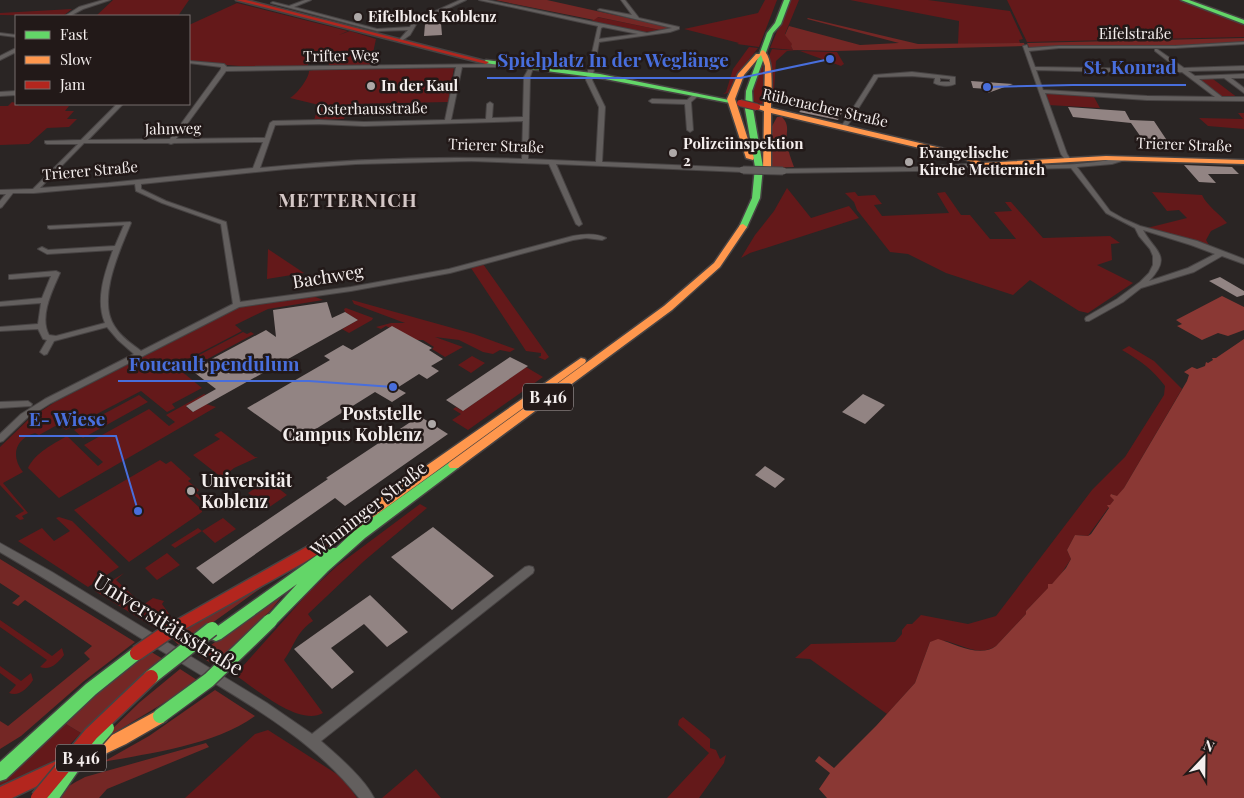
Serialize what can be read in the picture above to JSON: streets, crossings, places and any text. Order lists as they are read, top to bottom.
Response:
{
  "streets": {
    "main road": [
      "Rübenacher Straße",
      "Trierer Straße",
      "B 416",
      "Winninger Straße"
    ],
    "street": [
      "Eifelstraße",
      "Trifter Weg",
      "Osterhausstraße",
      "Jahnweg",
      "Bachweg",
      "Universitätsstraße"
    ]
  },
  "crossings": [
    ["Trifter Weg", "Rübenacher Straße"],
    ["Rübenacher Straße", "Trierer Straße"],
    ["Rübenacher Straße", "B 416"],
    ["Osterhausstraße", "Jahnweg"],
    ["B 416", "Winninger Straße"]
  ],
  "districts": ["METTERNICH"],
  "places": [
    "Eifelblock Koblenz",
    "Spielplatz In der Weglänge",
    "In der Kaul",
    "St. Konrad",
    "Polizeiinspektion 2",
    "Evangelische Kirche Metternich",
    "Foucault pendulum",
    "Poststelle Campus Koblenz",
    "Universität Koblenz",
    "E- Wiese"
  ],
  "legend": ["Fast", "Slow", "Jam"],
  "north": "top"
}
